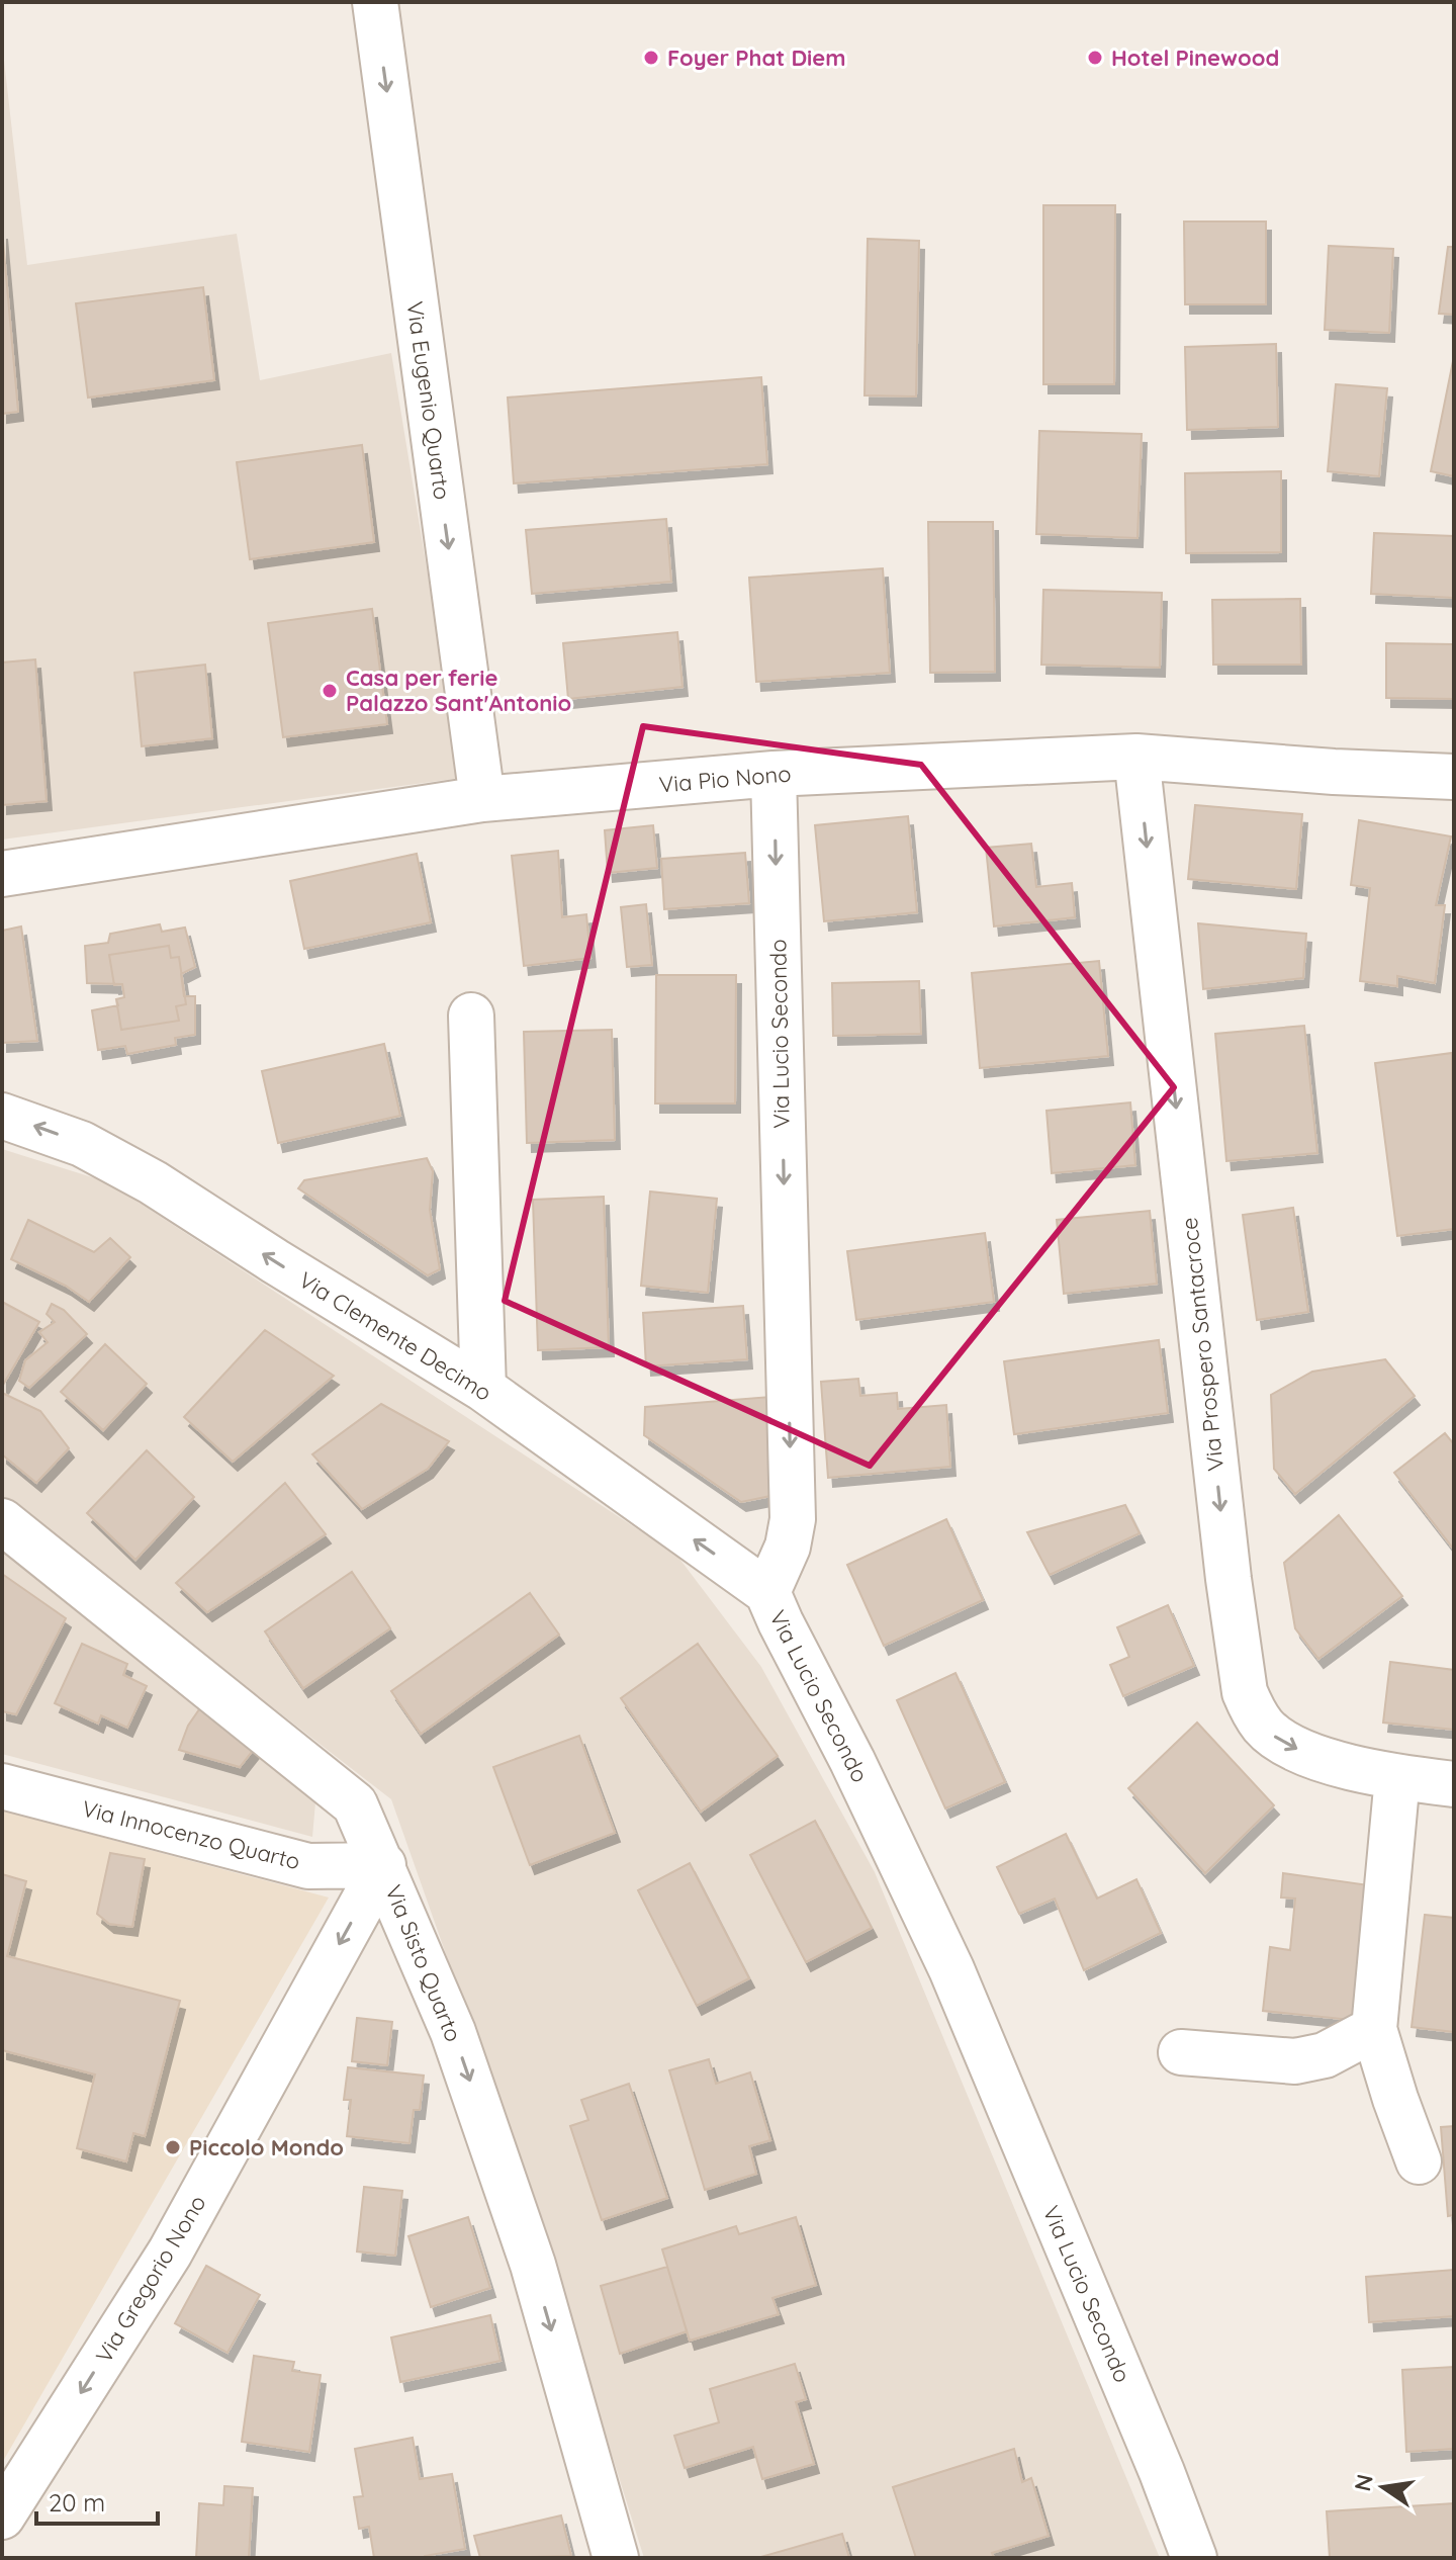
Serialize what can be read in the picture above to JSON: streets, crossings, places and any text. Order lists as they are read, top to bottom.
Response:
{
  "streets": {
    "street": [
      "Via Eugenio Quarto",
      "Via Pio Nono",
      "Via Lucio Secondo",
      "Via Clemente Decimo",
      "Via Prospero Santacroce",
      "Via Innocenzo Quarto",
      "Via Sisto Quarto",
      "Via Gregorio Nono"
    ]
  },
  "crossings": [
    ["Via Eugenio Quarto", "Via Pio Nono"],
    ["Via Pio Nono", "Via Lucio Secondo"],
    ["Via Pio Nono", "Via Prospero Santacroce"],
    ["Via Lucio Secondo", "Via Clemente Decimo"],
    ["Via Innocenzo Quarto", "Via Sisto Quarto"],
    ["Via Innocenzo Quarto", "Via Gregorio Nono"],
    ["Via Sisto Quarto", "Via Gregorio Nono"]
  ],
  "one_way": [
    "Via Eugenio Quarto",
    "Via Clemente Decimo",
    "Via Prospero Santacroce",
    "Via Sisto Quarto",
    "Via Gregorio Nono"
  ],
  "places": [
    "Foyer Phat Diem",
    "Hotel Pinewood",
    "Casa per ferie Palazzo Sant'Antonio",
    "Piccolo Mondo"
  ],
  "scale_bar": "20 m",
  "north": "left"
}
